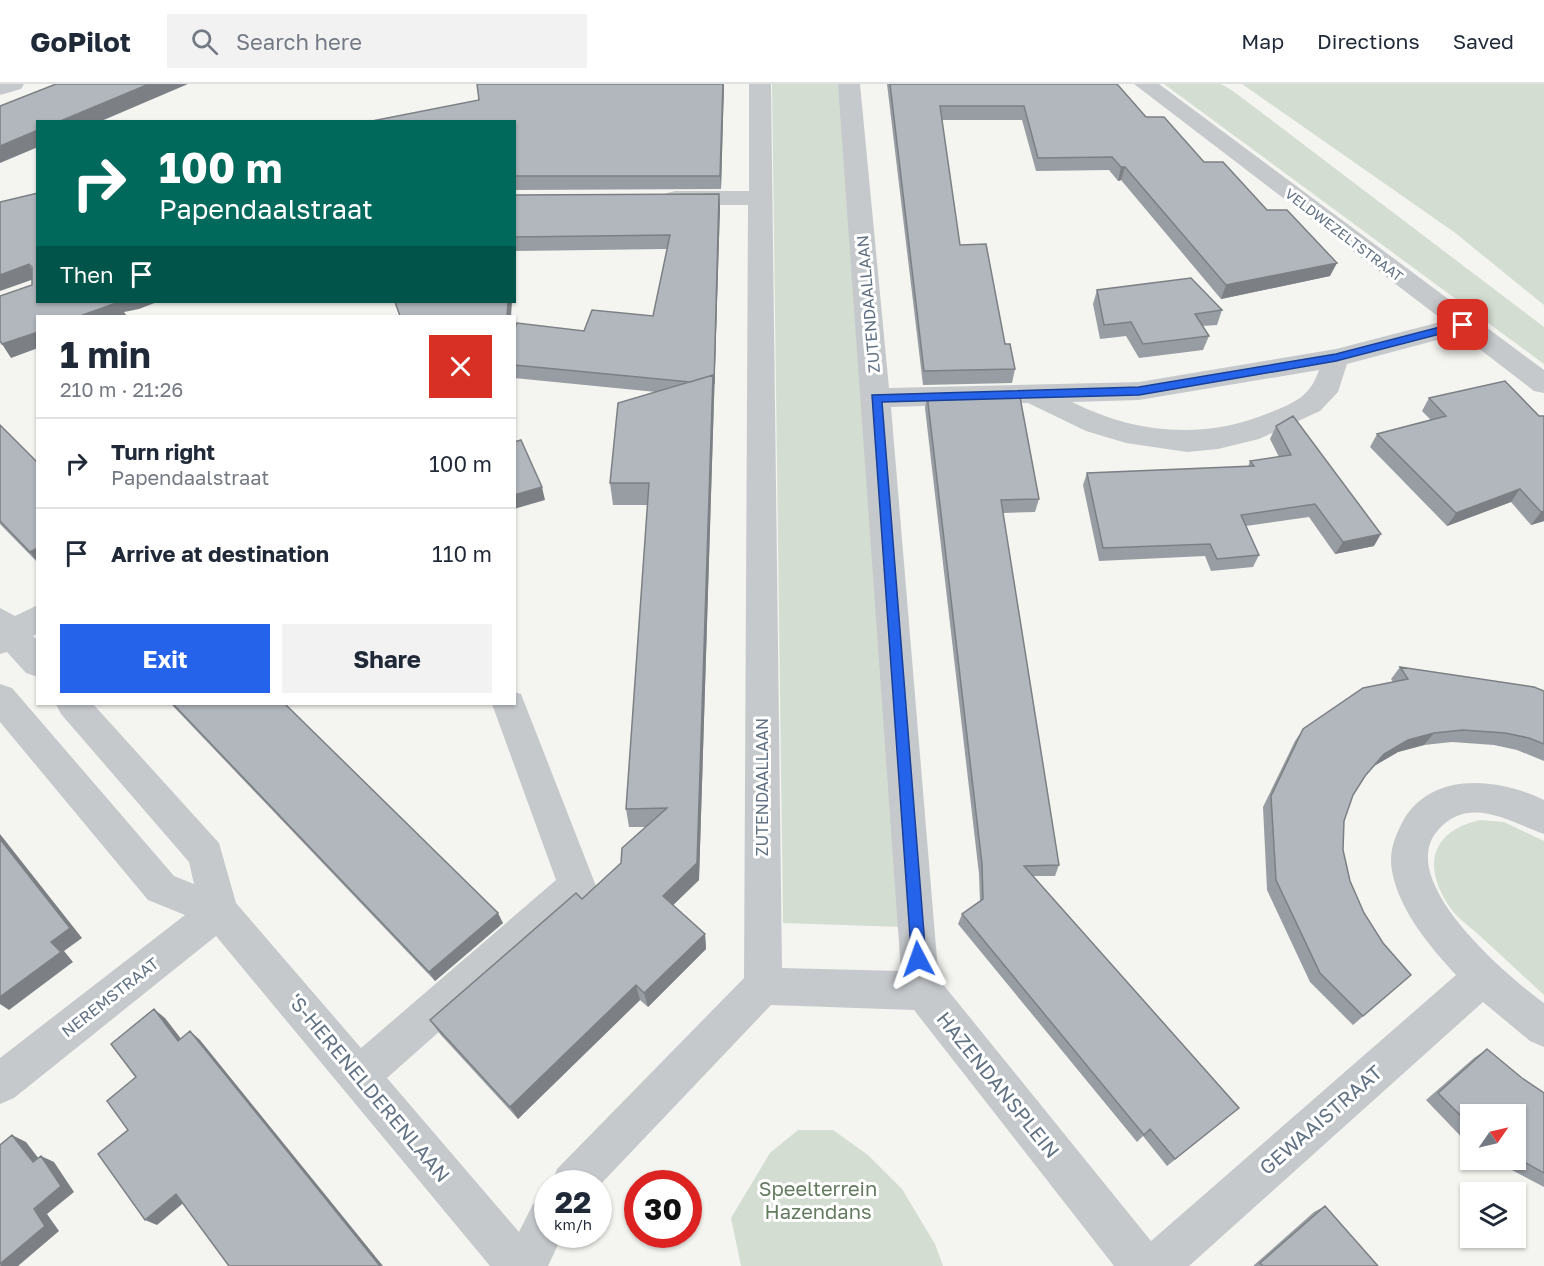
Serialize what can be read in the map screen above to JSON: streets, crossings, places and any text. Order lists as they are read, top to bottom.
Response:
{
  "streets": {
    "street": [
      "VELDWEZELTSTRAAT",
      "ZUTENDAALLAAN",
      "NEREMSTRAAT",
      "HAZENDANSPLEIN",
      "'S-HERENELDERENLAAN",
      "GEWAAISTRAAT"
    ]
  },
  "crossings": [
    ["ZUTENDAALLAAN", "HAZENDANSPLEIN"],
    ["NEREMSTRAAT", "'S-HERENELDERENLAAN"]
  ],
  "parks": ["Speelterrein Hazendans"],
  "north": "top right",
  "page": {
    "header": "GoPilot",
    "search": "Search here",
    "nav": ["Map", "Directions", "Saved"],
    "turn": ["100 m", "Papendaalstraat"],
    "then": "Then",
    "heading": ["1 min", "210 m · 21:26"],
    "list": [
      {
        "name": "Turn right",
        "note": "Papendaalstraat",
        "value": "100 m"
      },
      {
        "name": "Arrive at destination",
        "value": "110 m"
      }
    ],
    "buttons": ["Exit", "Share"],
    "speed": "22 km/h",
    "limit": "30"
  }
}
